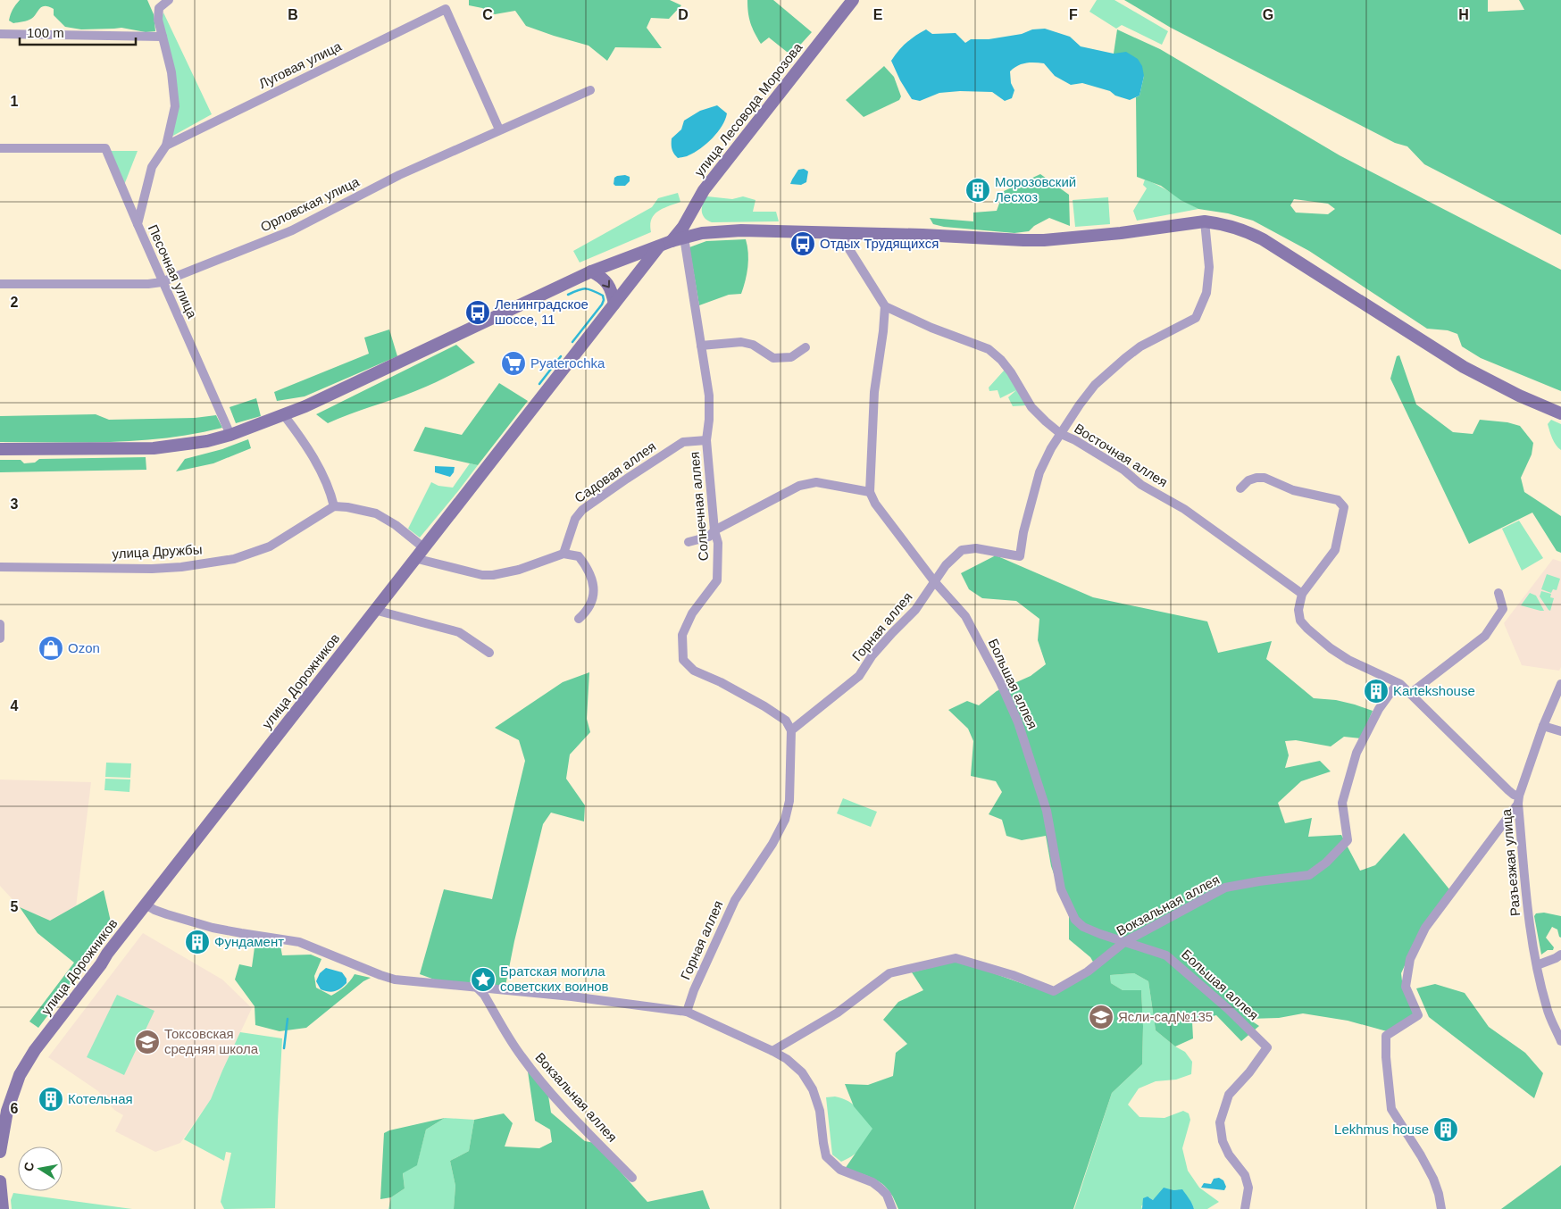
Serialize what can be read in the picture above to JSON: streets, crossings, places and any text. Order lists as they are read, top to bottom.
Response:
{
  "streets": {
    "main road": ["улица Лесовода Морозова", "улица Дорожников"],
    "street": [
      "Луговая улица",
      "Орловская улица",
      "Песочная улица",
      "Восточная аллея",
      "Садовая аллея",
      "Солнечная аллея",
      "улица Дружбы",
      "Горная аллея",
      "Большая аллея",
      "Разъезжая улица",
      "Вокзальная аллея"
    ]
  },
  "crossings": [
    ["Луговая улица", "Орловская улица"],
    ["Луговая улица", "Песочная улица"],
    ["Орловская улица", "Песочная улица"],
    ["Восточная аллея", "Горная аллея"],
    ["Садовая аллея", "Солнечная аллея"],
    ["Солнечная аллея", "Горная аллея"],
    ["Горная аллея", "Большая аллея"],
    ["Большая аллея", "Вокзальная аллея"]
  ],
  "places": {
    "building": [
      "Морозовский Лесхоз",
      "Kartekshouse",
      "Фундамент",
      "Котельная",
      "Lekhmus house"
    ],
    "bus stop": ["Отдых Трудящихся", "Ленинградское шоссе, 11"],
    "supermarket": ["Pyaterochka"],
    "shop": ["Ozon"],
    "place": ["Братская могила советских воинов"],
    "school or university": ["Ясли-сад№135", "Токсовская средняя школа"]
  },
  "scale_bar": "100 m",
  "north": "left",
  "grid": {
    "columns": [
      "B",
      "C",
      "D",
      "E",
      "F",
      "G",
      "H"
    ],
    "rows": [
      "1",
      "2",
      "3",
      "4",
      "5",
      "6"
    ]
  }
}
